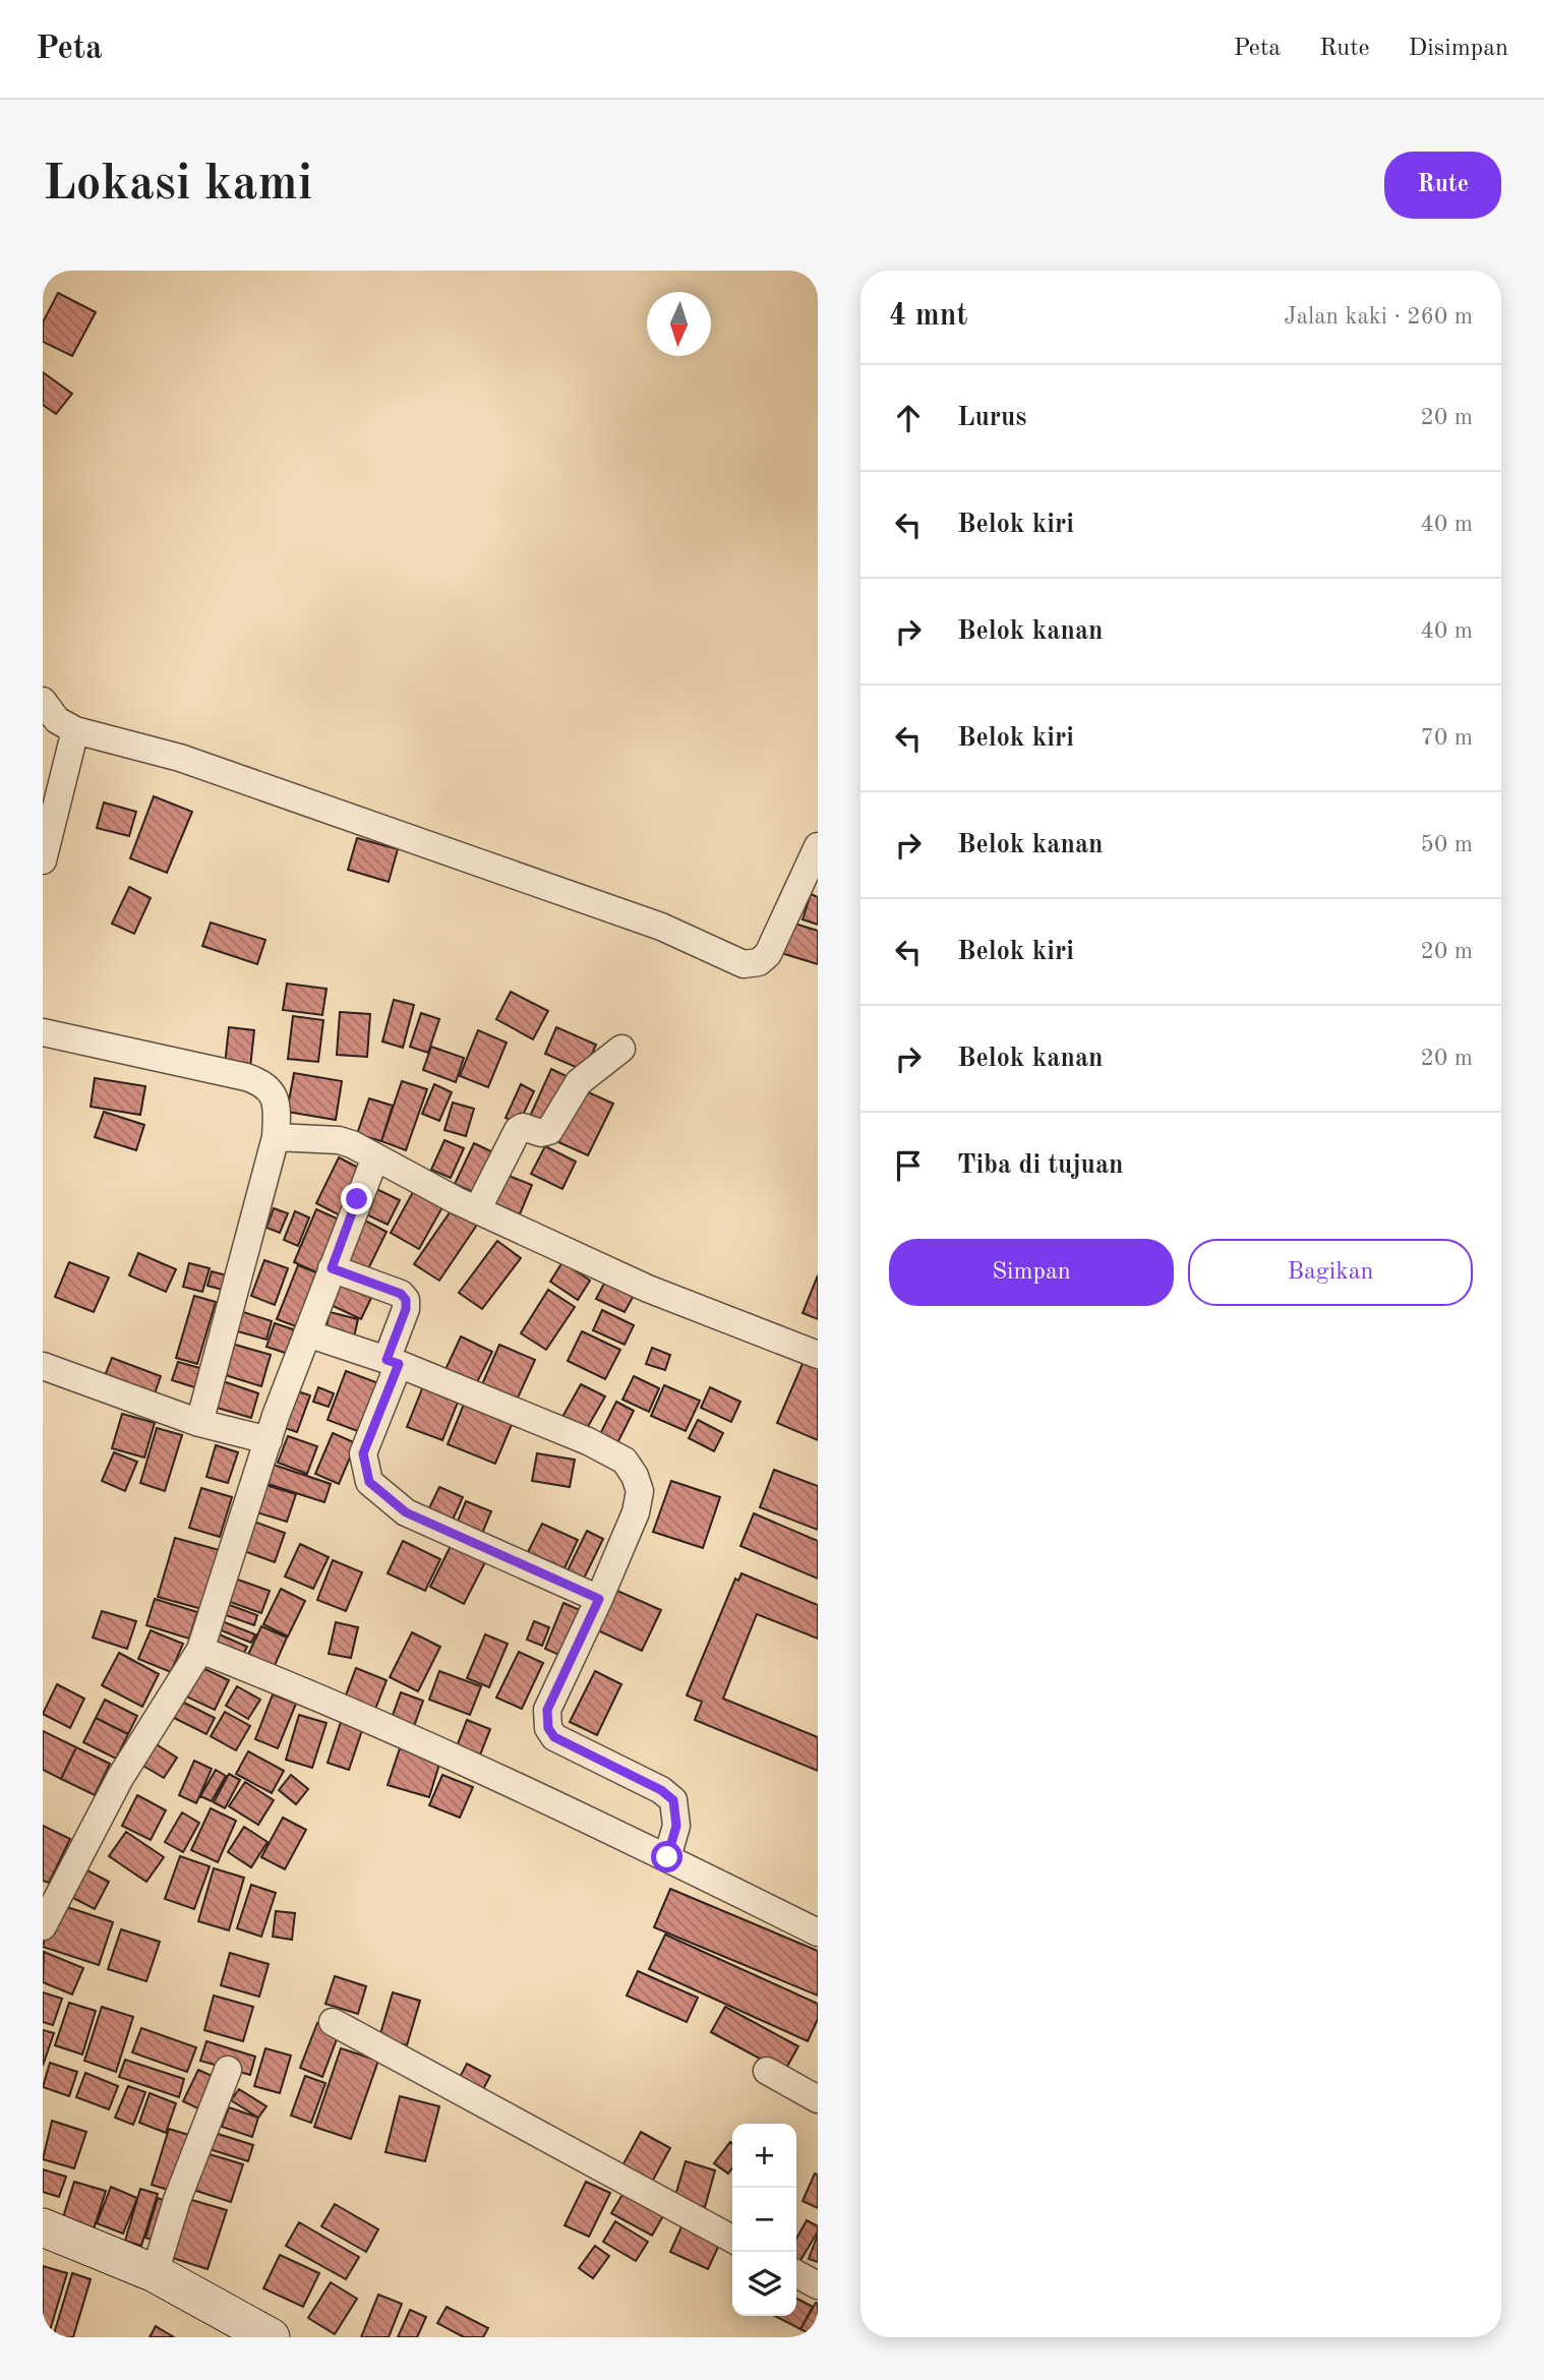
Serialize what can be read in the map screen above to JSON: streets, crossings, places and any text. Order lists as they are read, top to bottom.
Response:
{
  "north": "bottom",
  "page": {
    "header": "Peta",
    "nav": ["Peta", "Rute", "Disimpan"],
    "buttons": [
      "Rute",
      ["Simpan", "Bagikan"]
    ],
    "title": "Lokasi kami",
    "heading": ["4 mnt", "Jalan kaki · 260 m"],
    "list": [
      ["Lurus", "20 m"],
      ["Belok kiri", "40 m"],
      ["Belok kanan", "40 m"],
      ["Belok kiri", "70 m"],
      ["Belok kanan", "50 m"],
      ["Belok kiri", "20 m"],
      ["Belok kanan", "20 m"],
      "Tiba di tujuan"
    ],
    "map_buttons": ["+", "−"]
  }
}
